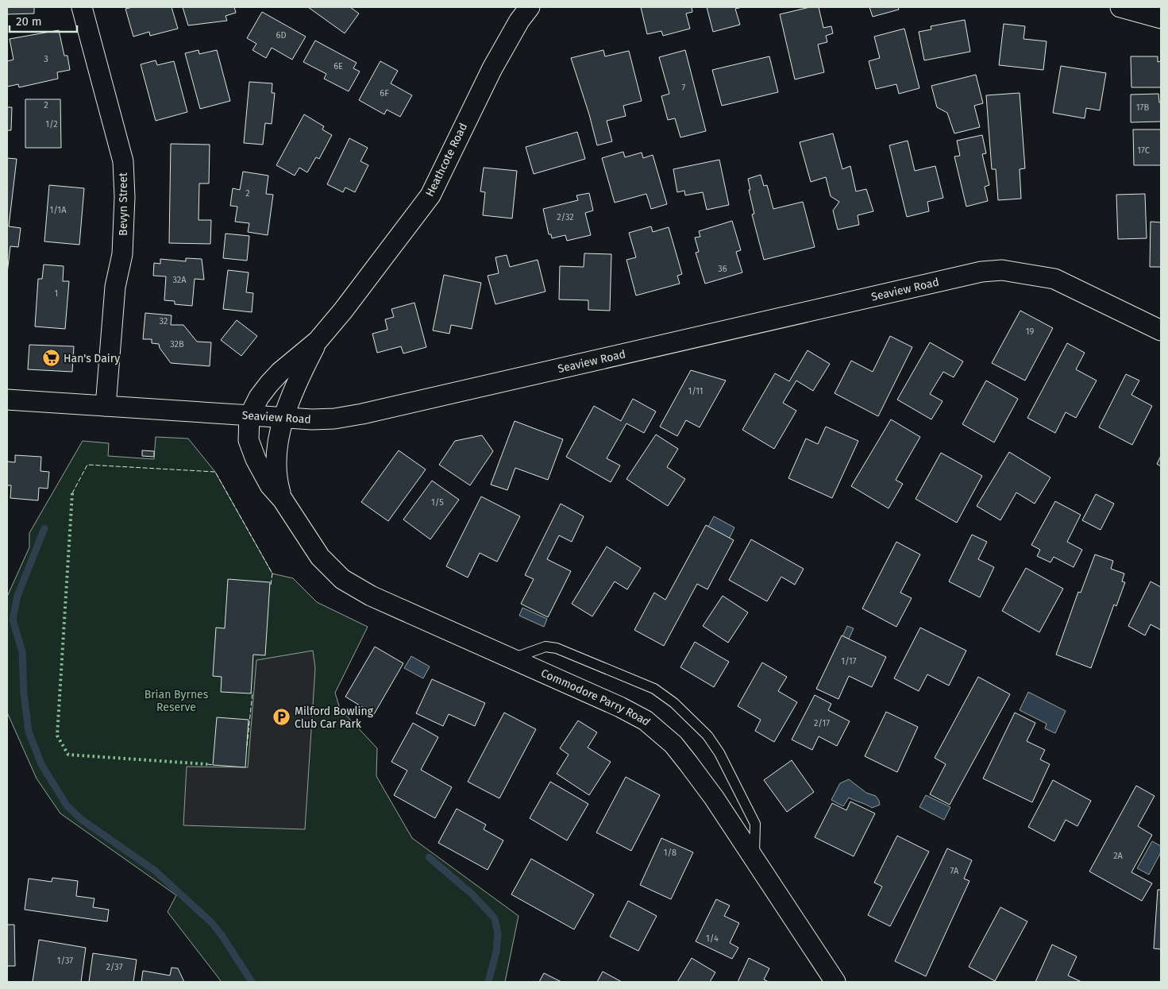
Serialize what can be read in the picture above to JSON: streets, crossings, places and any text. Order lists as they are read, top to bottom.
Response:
{
  "streets": {
    "street": [
      "Heathcote Road",
      "Bevyn Street",
      "Seaview Road",
      "Commodore Parry Road"
    ]
  },
  "crossings": [
    ["Heathcote Road", "Seaview Road"],
    ["Heathcote Road", "Commodore Parry Road"],
    ["Bevyn Street", "Seaview Road"],
    ["Seaview Road", "Commodore Parry Road"]
  ],
  "parks": ["Brian Byrnes Reserve"],
  "places": {
    "supermarket": ["Han's Dairy"],
    "parking": ["Milford Bowling Club Car Park"]
  },
  "house_numbers": [
    "6D",
    "3",
    "6E",
    "7",
    "6F",
    "2",
    "17B",
    "1/2",
    "17C",
    "2",
    "1/1A",
    "2/32",
    "36",
    "32A",
    "1",
    "32",
    "19",
    "32B",
    "1/11",
    "1/5",
    "1/17",
    "2/17",
    "1/8",
    "2A",
    "7A",
    "1/4",
    "1/37",
    "2/37"
  ],
  "scale_bar": "20 m"
}
